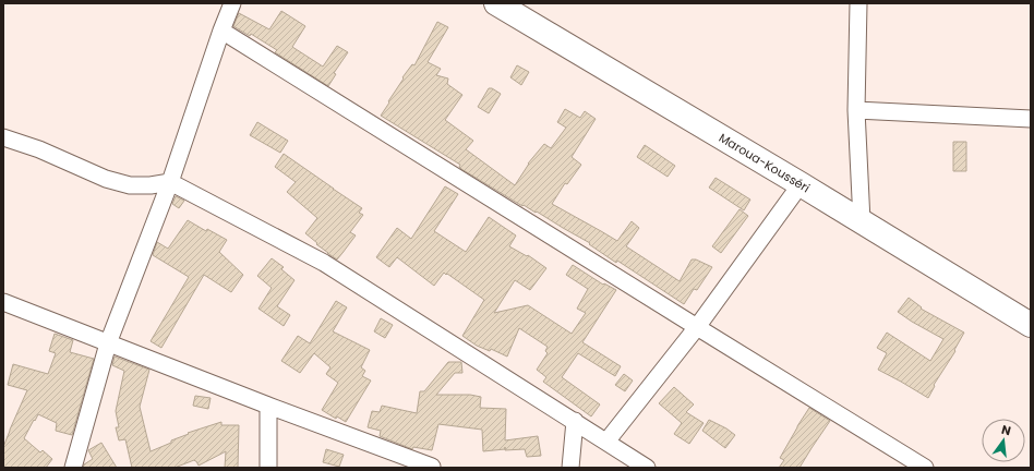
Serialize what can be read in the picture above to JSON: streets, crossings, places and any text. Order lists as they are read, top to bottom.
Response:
{
  "streets": {
    "highway": ["Maroua-Kousséri"]
  },
  "north": "top"
}
